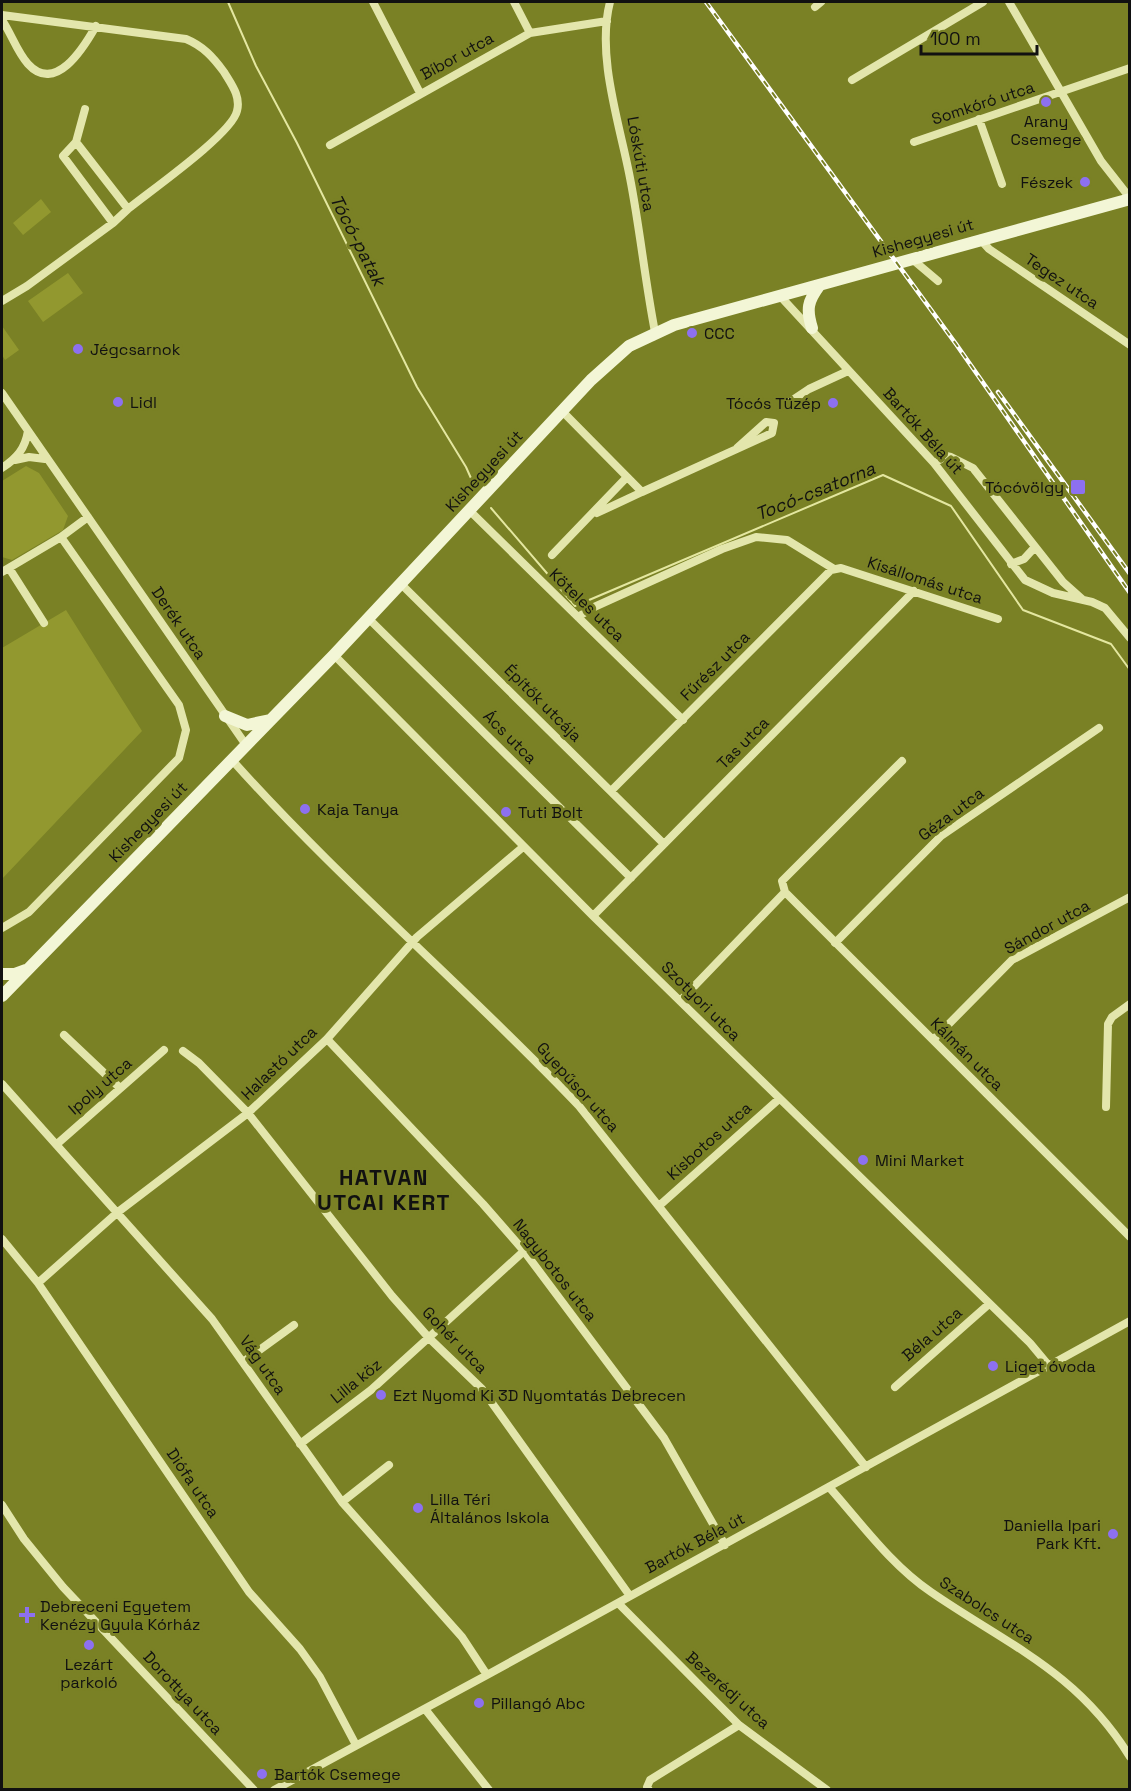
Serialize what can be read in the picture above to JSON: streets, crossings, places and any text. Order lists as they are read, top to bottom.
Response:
{
  "streets": {
    "street": [
      "Bíbor utca",
      "Somkóró utca",
      "Lóskúti utca",
      "Kishegyesi út",
      "Tegez utca",
      "Bartók Béla út",
      "Kisállomás utca",
      "Köteles utca",
      "Derék utca",
      "Fűrész utca",
      "Építők utcája",
      "Ács utca",
      "Tas utca",
      "Géza utca",
      "Sándor utca",
      "Szotyori utca",
      "Kálmán utca",
      "Halastó utca",
      "Ipoly utca",
      "Gyepűsor utca",
      "Kisbotos utca",
      "Nagybotos utca",
      "Béla utca",
      "Gohér utca",
      "Vág utca",
      "Lilla köz",
      "Diófa utca",
      "Szabolcs utca",
      "Bezerédj utca",
      "Dorottya utca"
    ]
  },
  "crossings": [
    ["Bíbor utca", "Lóskúti utca"],
    ["Lóskúti utca", "Kishegyesi út"],
    ["Kishegyesi út", "Tegez utca"],
    ["Kishegyesi út", "Bartók Béla út"],
    ["Kishegyesi út", "Köteles utca"],
    ["Kishegyesi út", "Derék utca"],
    ["Kishegyesi út", "Építők utcája"],
    ["Kishegyesi út", "Ács utca"],
    ["Kishegyesi út", "Szotyori utca"],
    ["Kishegyesi út", "Gyepűsor utca"],
    ["Bartók Béla út", "Szotyori utca"],
    ["Bartók Béla út", "Gyepűsor utca"],
    ["Bartók Béla út", "Nagybotos utca"],
    ["Bartók Béla út", "Gohér utca"],
    ["Bartók Béla út", "Vág utca"],
    ["Bartók Béla út", "Diófa utca"],
    ["Bartók Béla út", "Szabolcs utca"],
    ["Bartók Béla út", "Bezerédj utca"],
    ["Kisállomás utca", "Köteles utca"],
    ["Kisállomás utca", "Fűrész utca"],
    ["Kisállomás utca", "Tas utca"],
    ["Köteles utca", "Fűrész utca"],
    ["Fűrész utca", "Építők utcája"],
    ["Építők utcája", "Tas utca"],
    ["Ács utca", "Tas utca"],
    ["Tas utca", "Szotyori utca"],
    ["Géza utca", "Kálmán utca"],
    ["Sándor utca", "Kálmán utca"],
    ["Szotyori utca", "Halastó utca"],
    ["Szotyori utca", "Kisbotos utca"],
    ["Szotyori utca", "Béla utca"],
    ["Halastó utca", "Gyepűsor utca"],
    ["Halastó utca", "Nagybotos utca"],
    ["Halastó utca", "Gohér utca"],
    ["Halastó utca", "Vág utca"],
    ["Halastó utca", "Diófa utca"],
    ["Ipoly utca", "Vág utca"],
    ["Gyepűsor utca", "Kisbotos utca"],
    ["Nagybotos utca", "Lilla köz"],
    ["Gohér utca", "Lilla köz"],
    ["Vág utca", "Lilla köz"]
  ],
  "districts": ["HATVAN UTCAI KERT"],
  "water": ["Tócó-patak", "Tocó-csatorna"],
  "places": {
    "other": [
      "Arany Csemege",
      "Fészek",
      "CCC",
      "Jégcsarnok",
      "Lidl",
      "Tócós Tüzép",
      "Kaja Tanya",
      "Tuti Bolt",
      "Mini Market",
      "Liget óvoda",
      "Ezt Nyomd Ki 3D Nyomtatás Debrecen",
      "Lilla Téri Általános Iskola",
      "Daniella Ipari Park Kft.",
      "Lezárt parkoló",
      "Pillangó Abc",
      "Bartók Csemege"
    ],
    "transit": ["Tócóvölgy"],
    "health": ["Debreceni Egyetem Kenézy Gyula Kórház"]
  },
  "scale_bar": "100 m"
}
